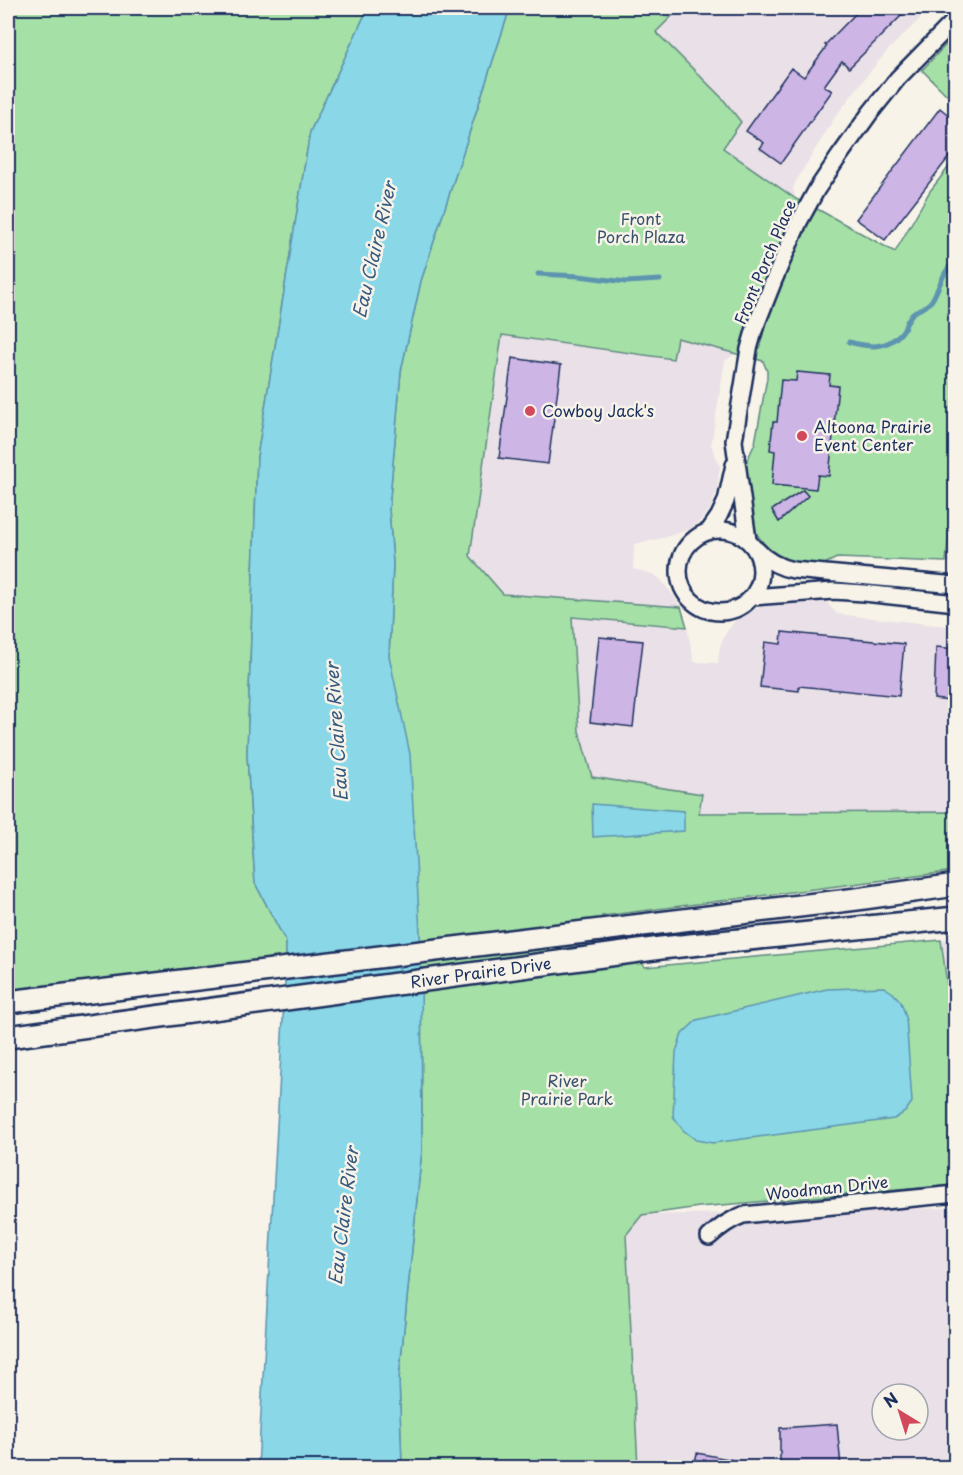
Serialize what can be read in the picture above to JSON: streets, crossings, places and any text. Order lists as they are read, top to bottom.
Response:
{
  "streets": {
    "main road": ["River Prairie Drive"],
    "street": ["Front Porch Place", "Woodman Drive"]
  },
  "water": ["Eau Claire River"],
  "parks": ["Front Porch Plaza", "River Prairie Park"],
  "places": ["Cowboy Jack's", "Altoona Prairie Event Center"],
  "north": "top left"
}
